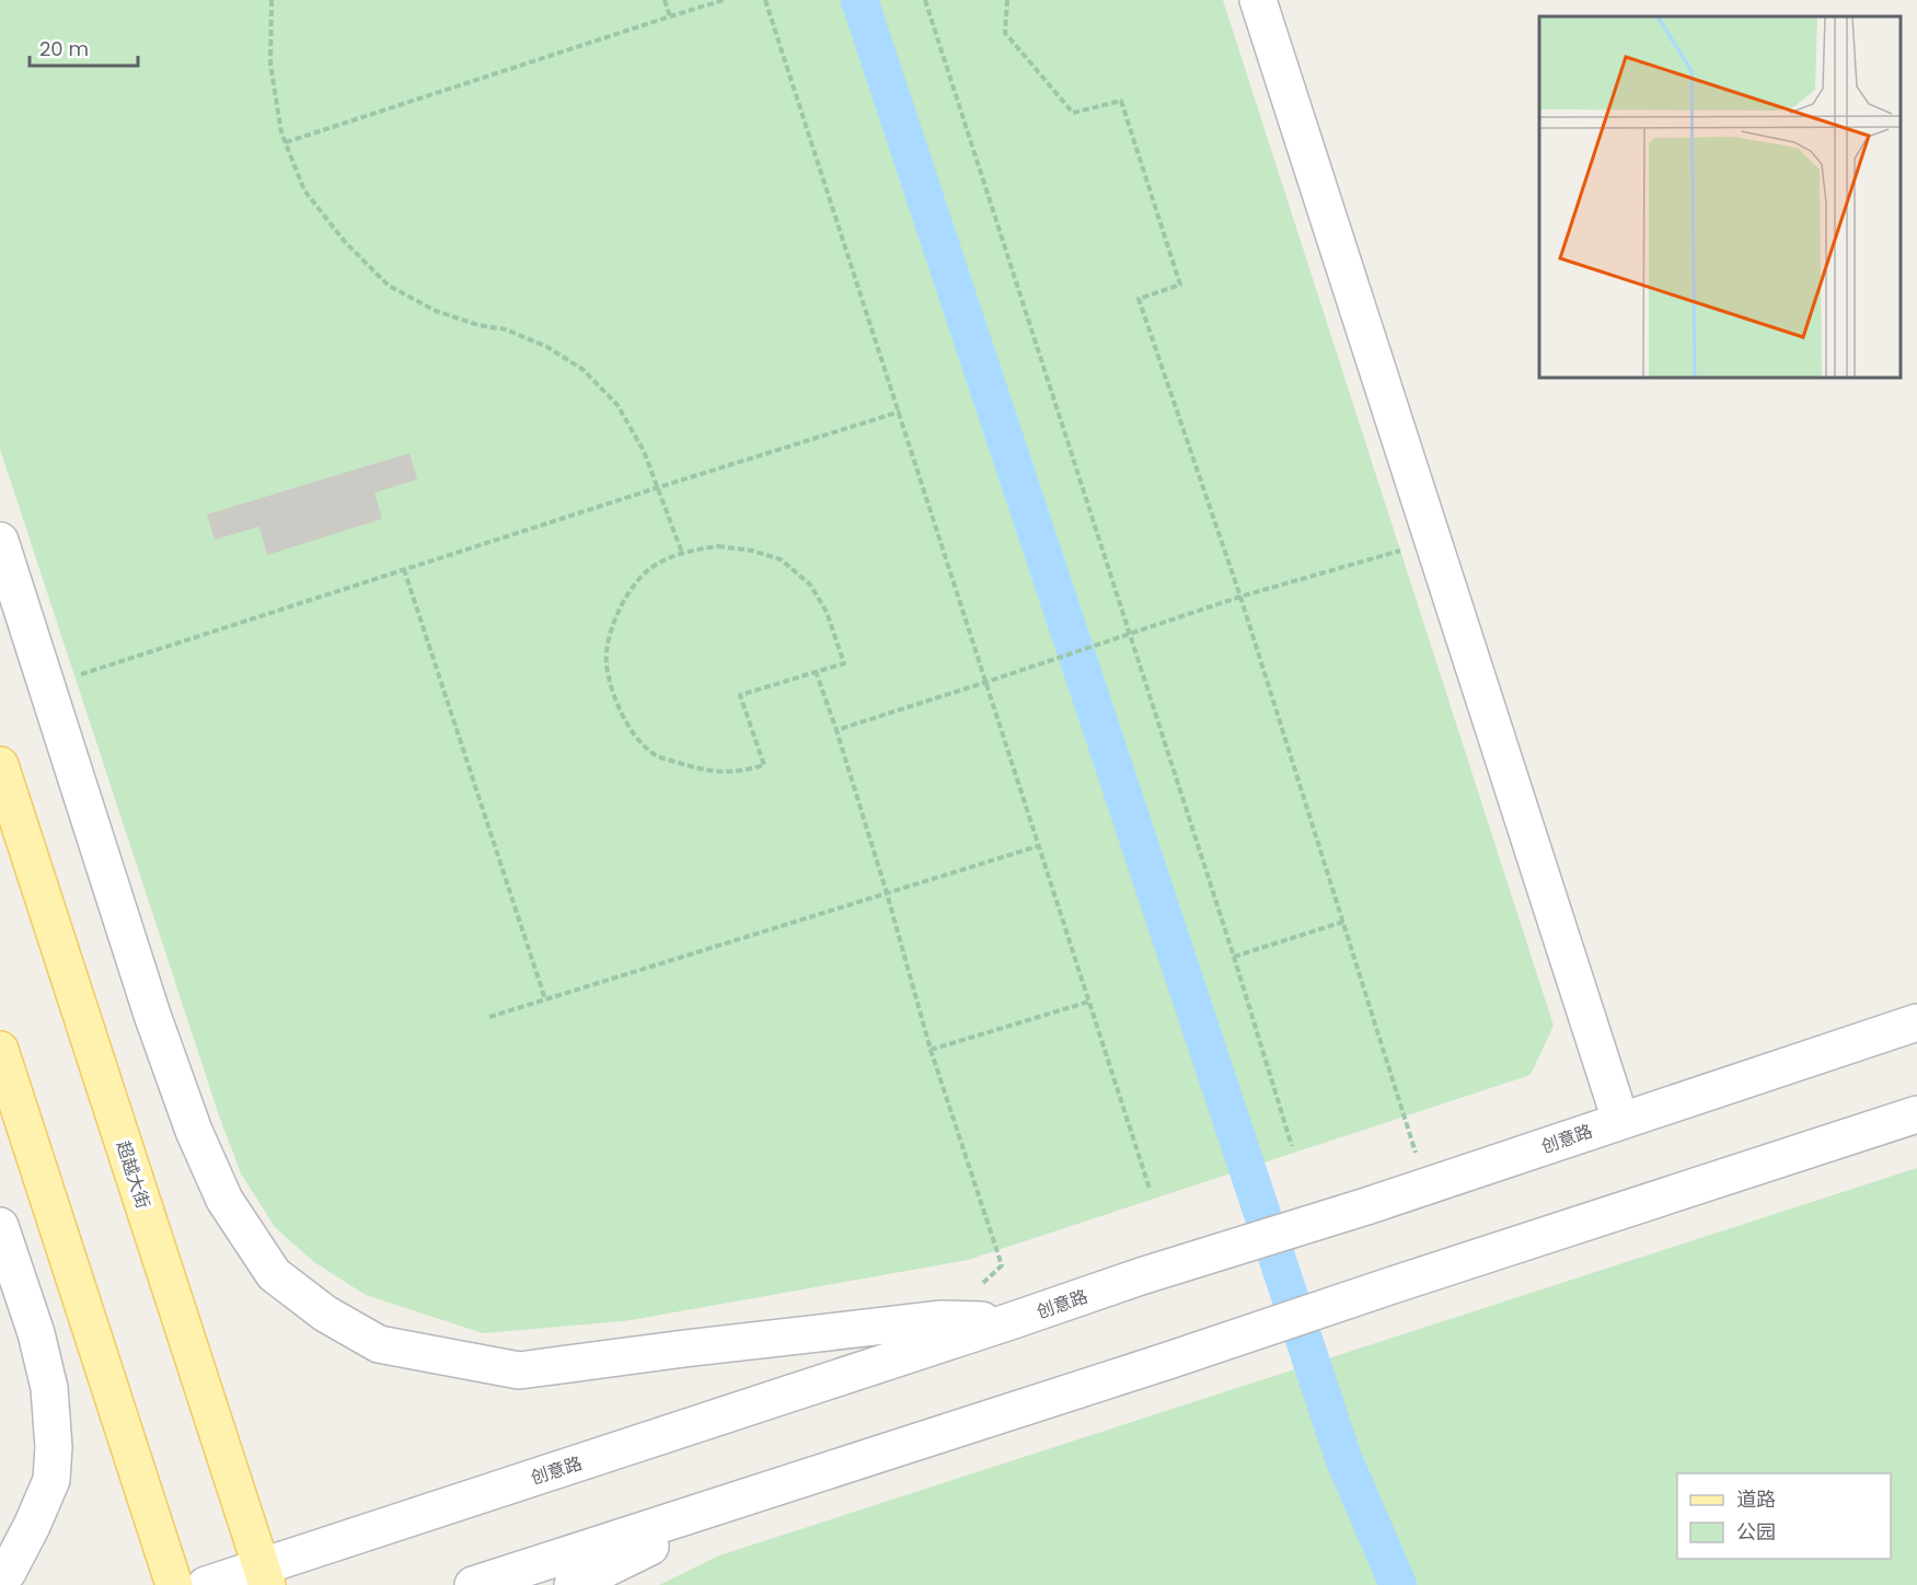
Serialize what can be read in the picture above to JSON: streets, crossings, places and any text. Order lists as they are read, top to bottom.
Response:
{
  "streets": {
    "main road": ["超越大街"],
    "street": ["创意路"]
  },
  "crossings": [
    ["创意路", "超越大街"]
  ],
  "legend": ["道路", "公园"],
  "scale_bar": "20 m"
}
